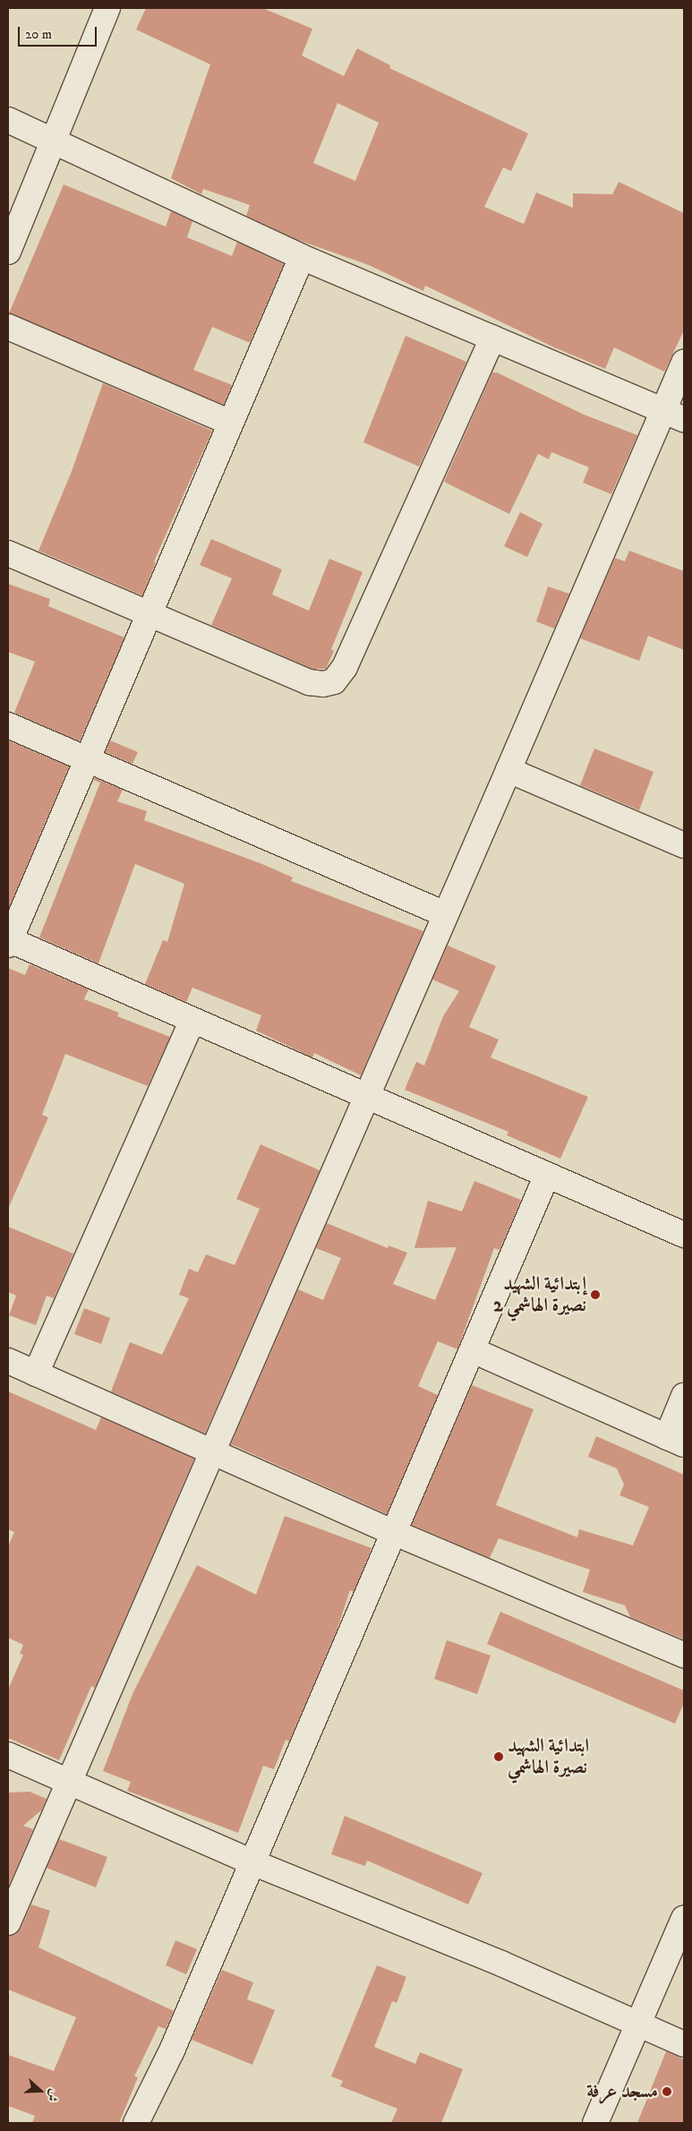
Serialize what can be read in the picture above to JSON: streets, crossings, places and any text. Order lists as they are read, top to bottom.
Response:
{
  "places": ["إبتدائية الشهيد نصيرة الهاشمي 2", "ابتدائية الشهيد نصيرة الهاشمي", "مسجد عرفة"],
  "scale_bar": "20 m",
  "north": "right"
}
